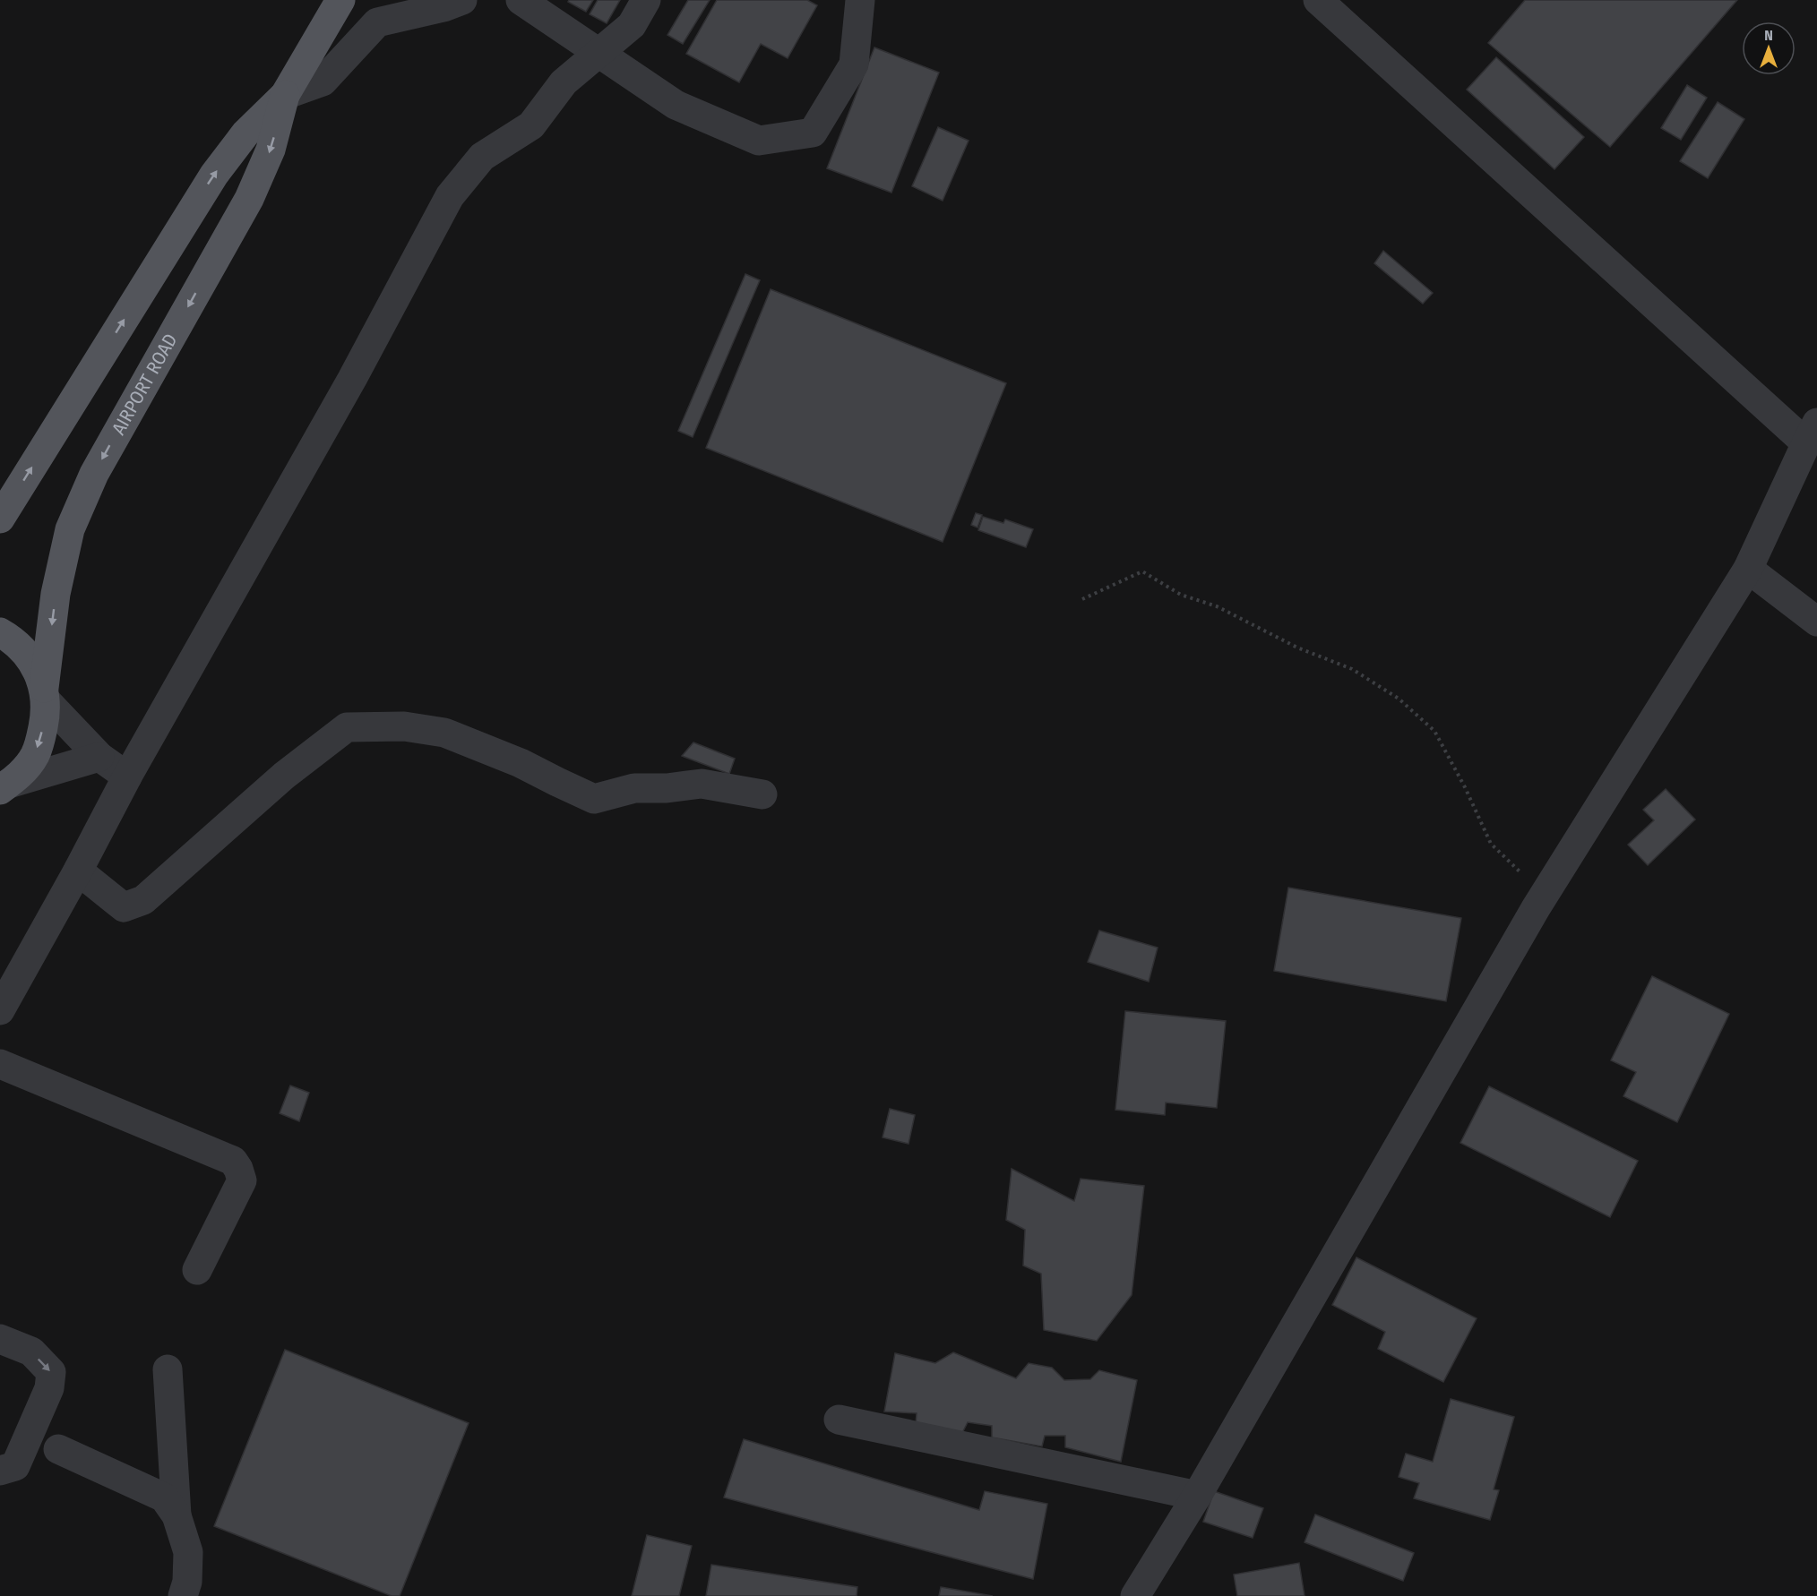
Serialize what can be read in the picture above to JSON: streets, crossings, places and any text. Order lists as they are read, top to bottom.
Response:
{
  "streets": {
    "main road": ["AIRPORT ROAD"]
  },
  "north": "top"
}
